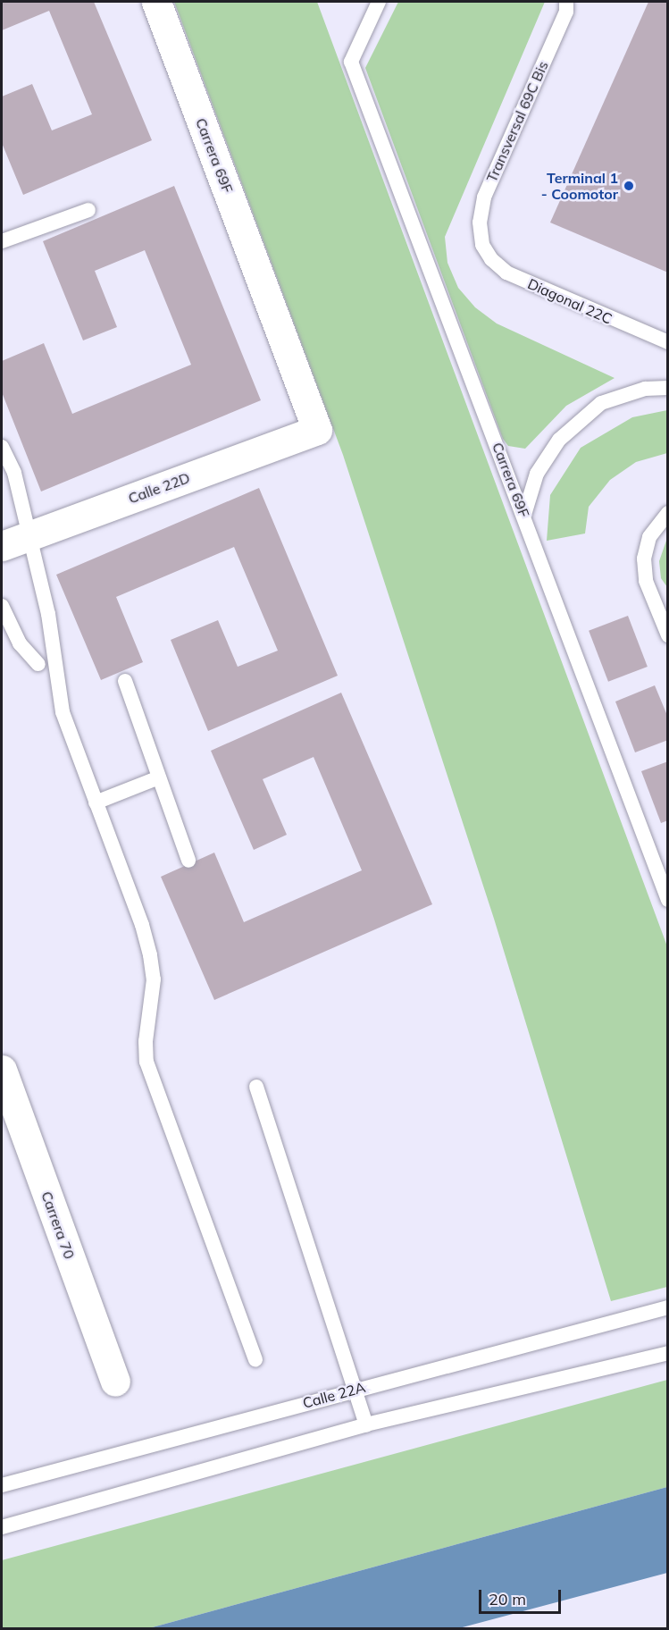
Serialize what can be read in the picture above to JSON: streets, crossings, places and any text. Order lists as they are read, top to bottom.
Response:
{
  "streets": {
    "street": ["Carrera 69F", "Calle 22D", "Carrera 70"],
    "lane": ["Transversal 69C Bis", "Diagonal 22C", "Calle 22A"]
  },
  "crossings": [
    ["Transversal 69C Bis", "Diagonal 22C"],
    ["Carrera 69F", "Calle 22D"]
  ],
  "places": ["Terminal 1 - Coomotor"],
  "scale_bar": "20 m"
}
